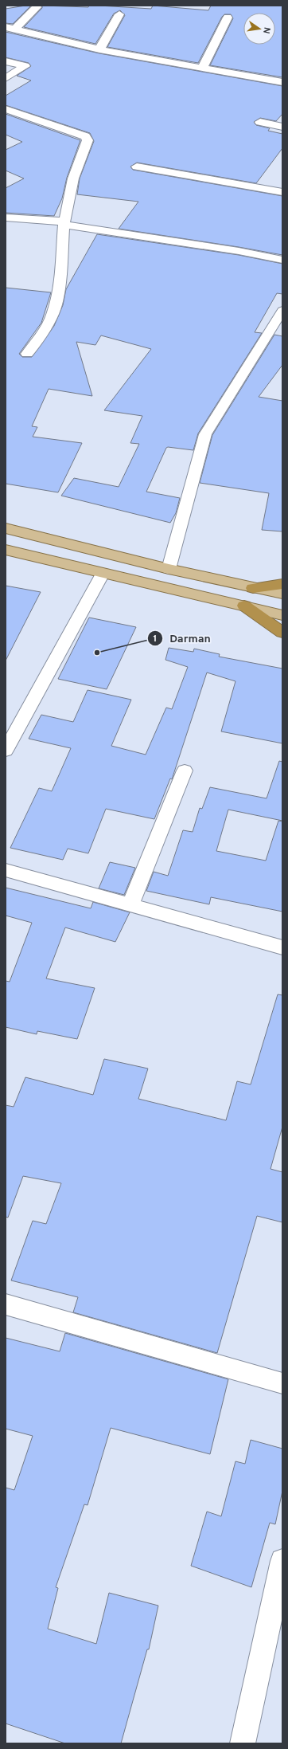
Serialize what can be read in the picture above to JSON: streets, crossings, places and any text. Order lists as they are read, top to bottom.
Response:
{
  "places": ["Darman"],
  "north": "right"
}
